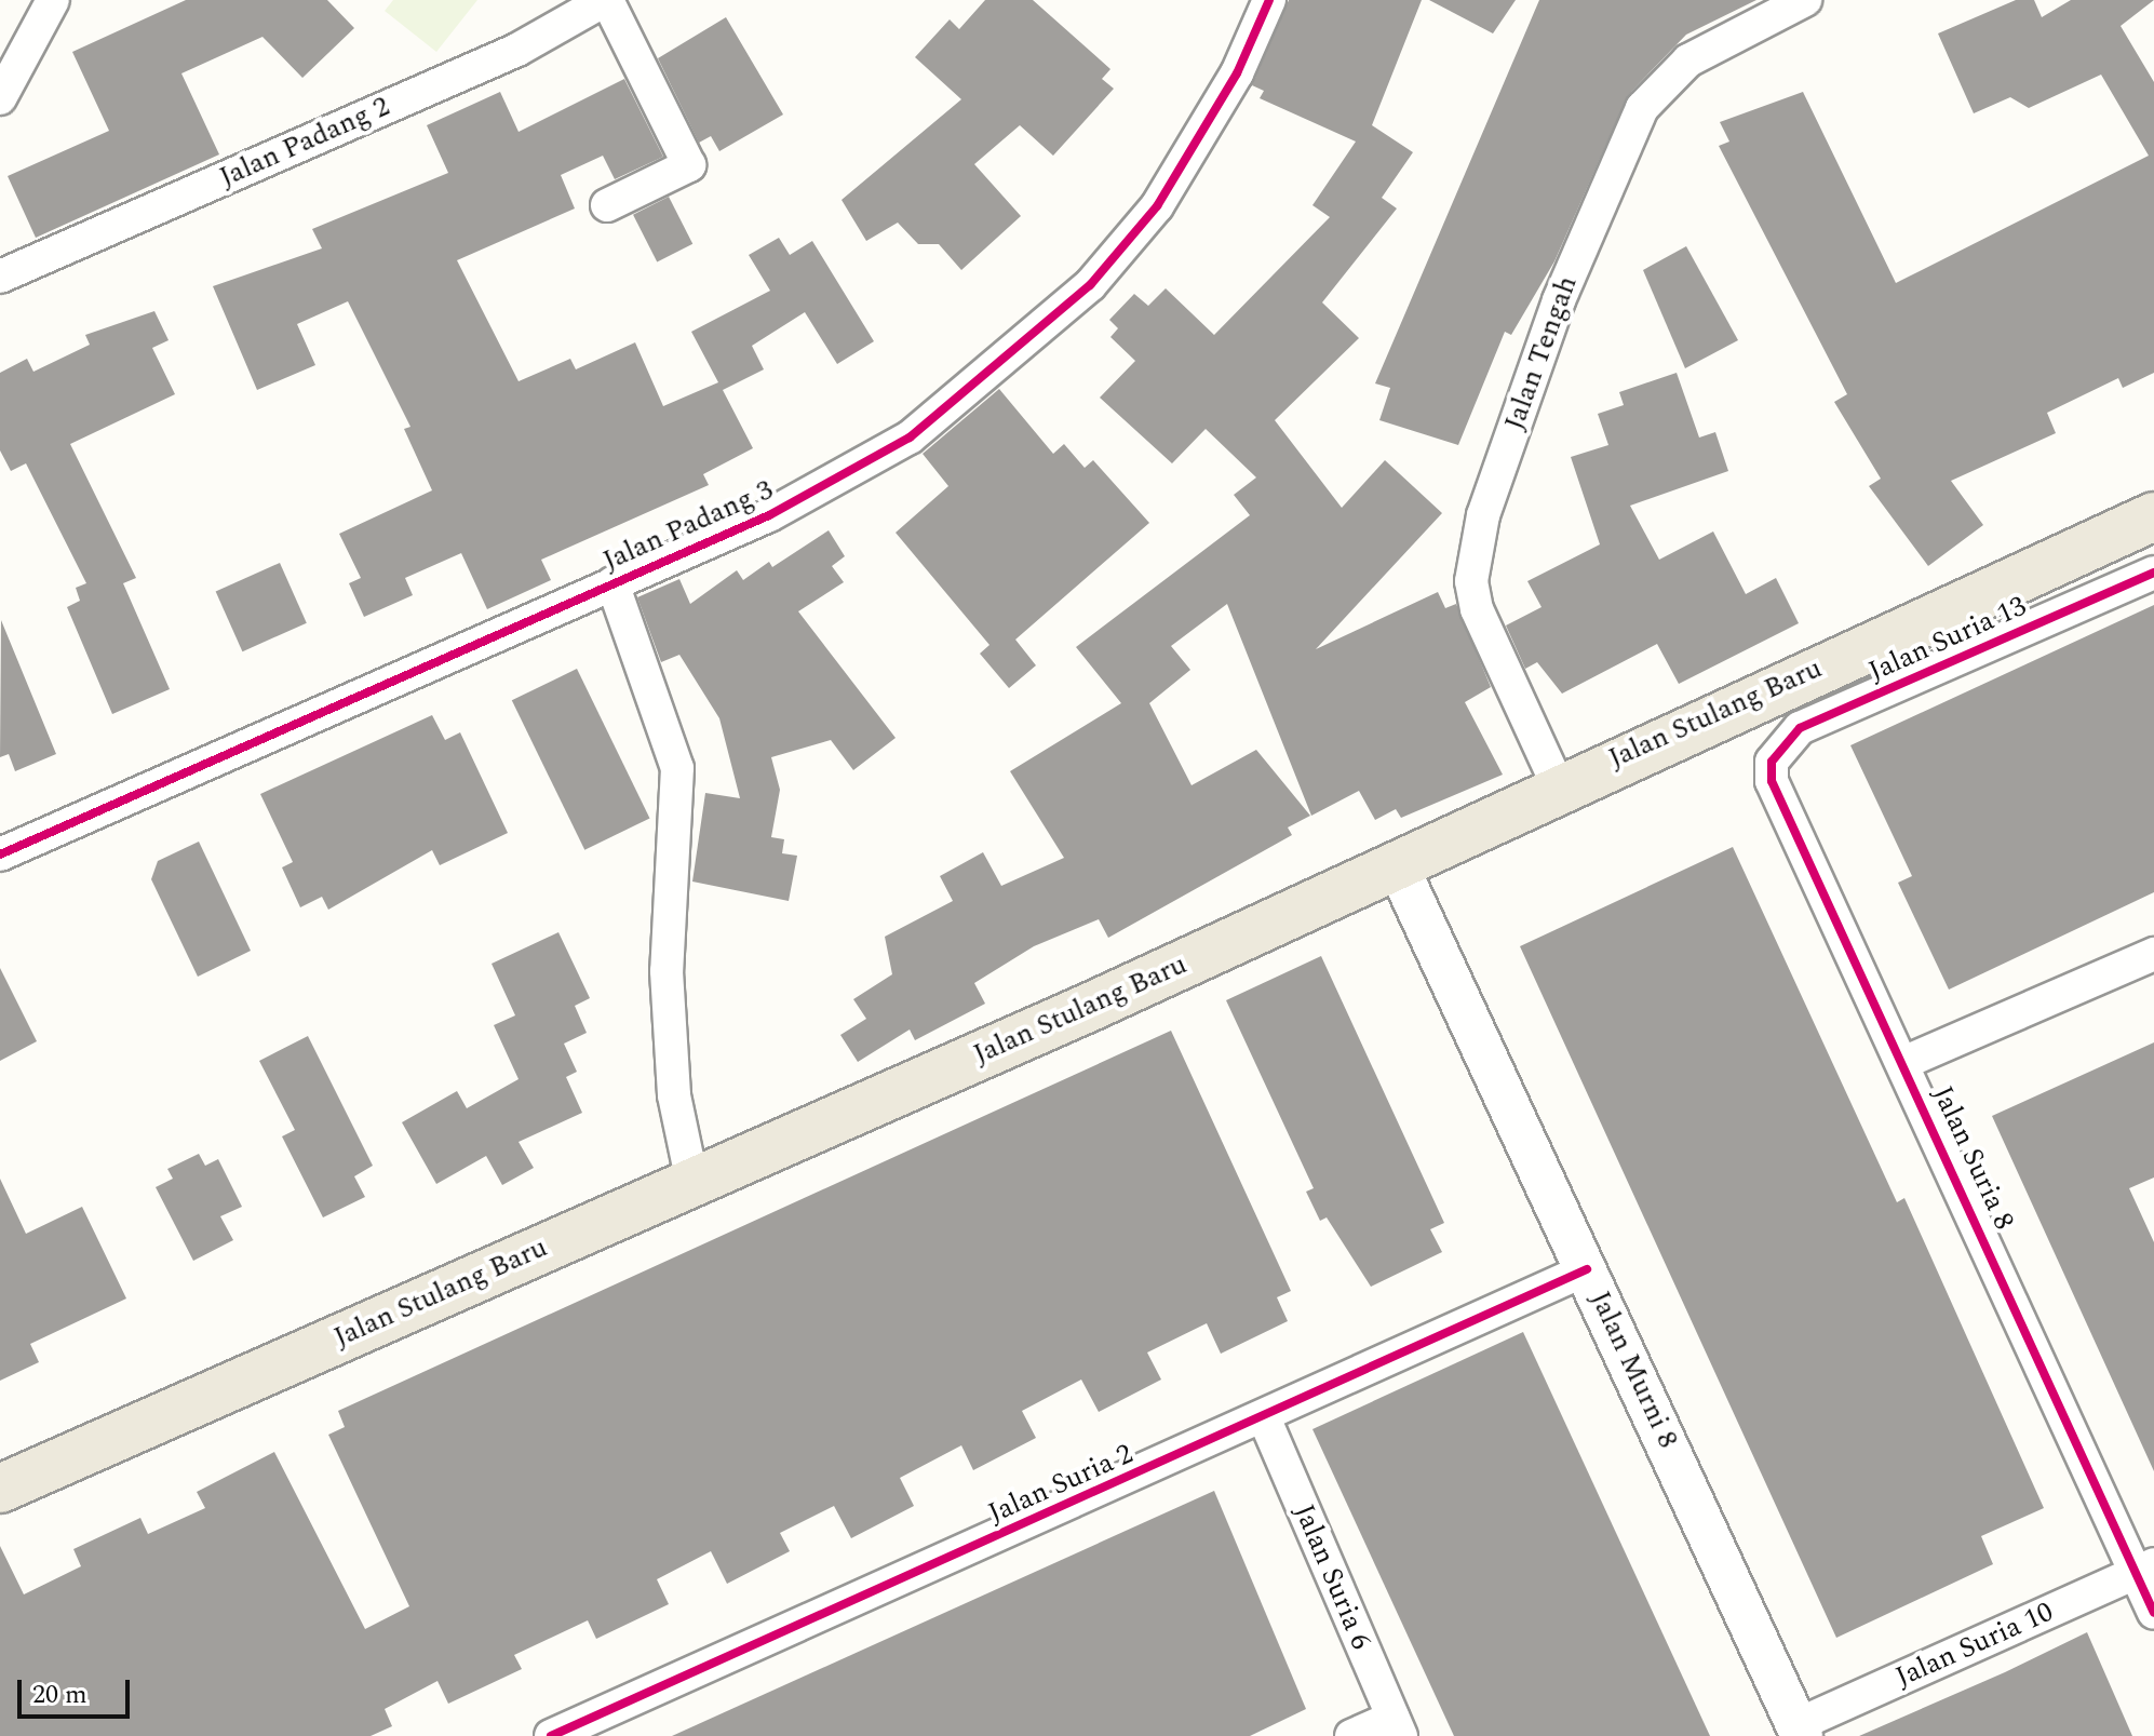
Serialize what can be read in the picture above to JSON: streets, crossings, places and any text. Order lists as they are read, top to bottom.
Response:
{
  "streets": {
    "main road": ["Jalan Stulang Baru"],
    "street": [
      "Jalan Padang 2",
      "Jalan Tengah",
      "Jalan Padang 3",
      "Jalan Suria 13",
      "Jalan Suria 8",
      "Jalan Murni 8",
      "Jalan Suria 2",
      "Jalan Suria 6",
      "Jalan Suria 10"
    ]
  },
  "crossings": [
    ["Jalan Tengah", "Jalan Stulang Baru"],
    ["Jalan Suria 13", "Jalan Suria 8"],
    ["Jalan Stulang Baru", "Jalan Murni 8"],
    ["Jalan Suria 8", "Jalan Suria 10"],
    ["Jalan Murni 8", "Jalan Suria 2"],
    ["Jalan Murni 8", "Jalan Suria 10"],
    ["Jalan Suria 2", "Jalan Suria 6"]
  ],
  "scale_bar": "20 m"
}
